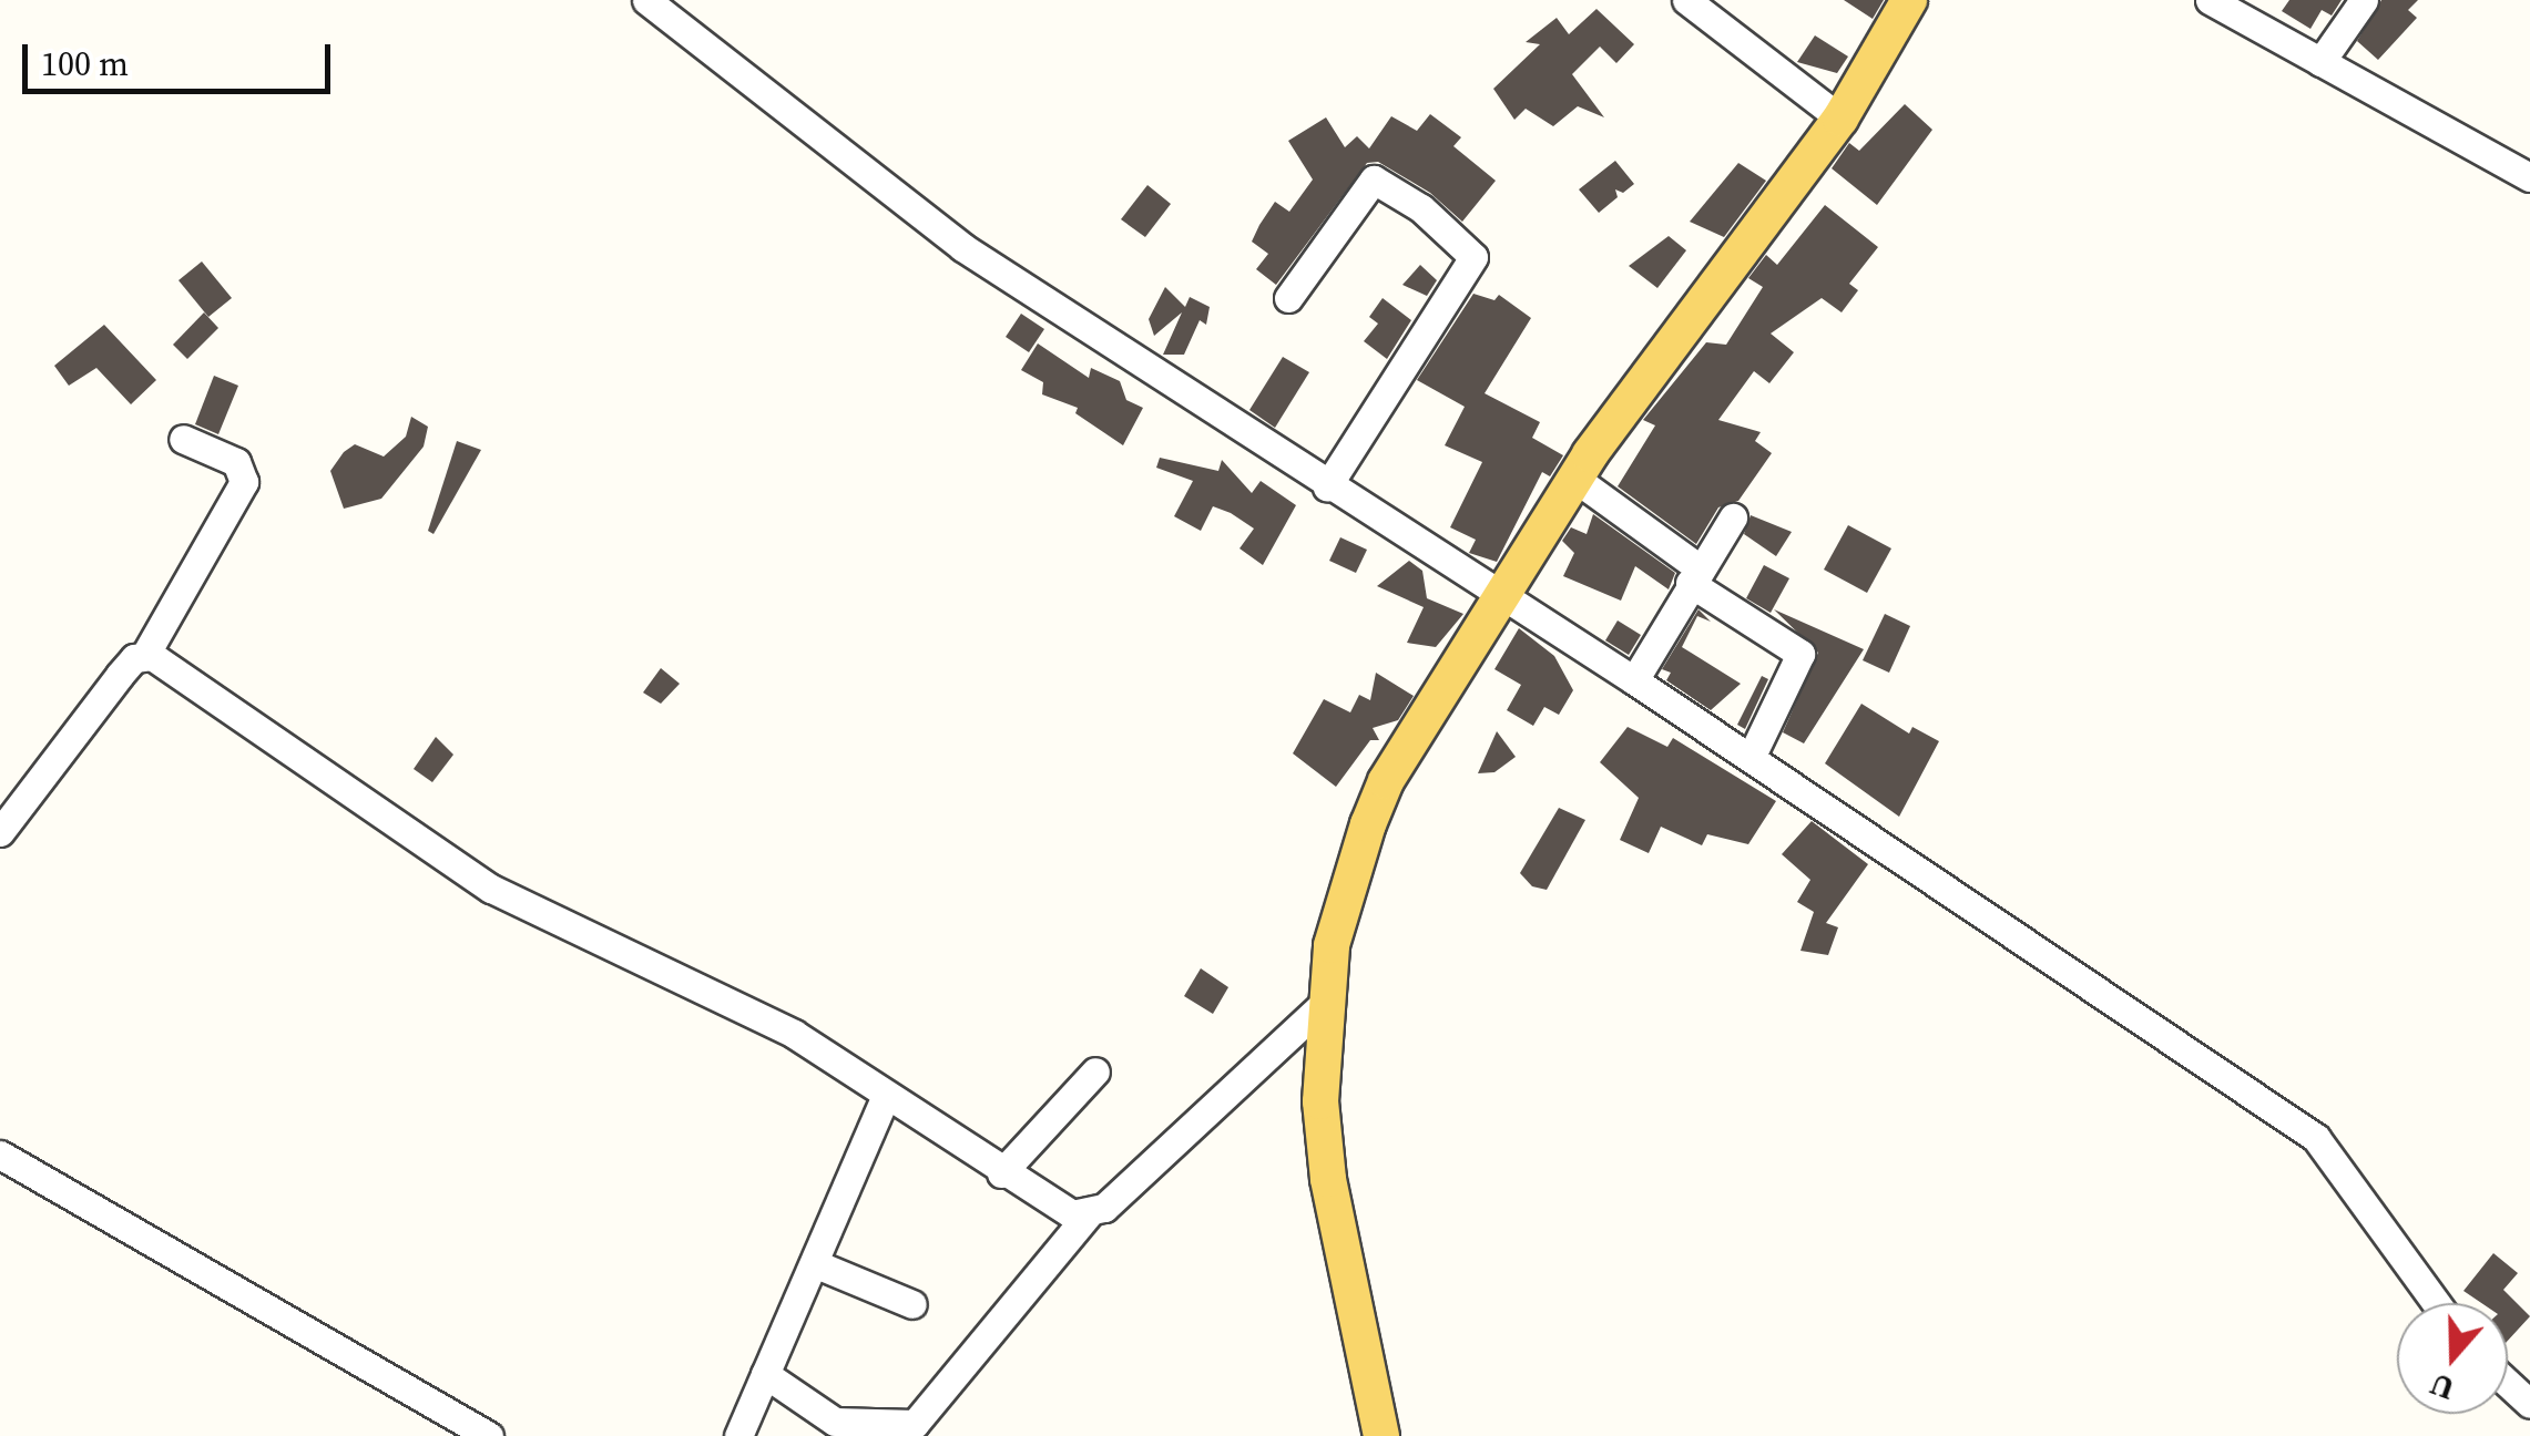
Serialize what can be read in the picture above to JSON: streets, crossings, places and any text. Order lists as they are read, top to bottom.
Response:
{
  "scale_bar": "100 m",
  "north": "bottom"
}
